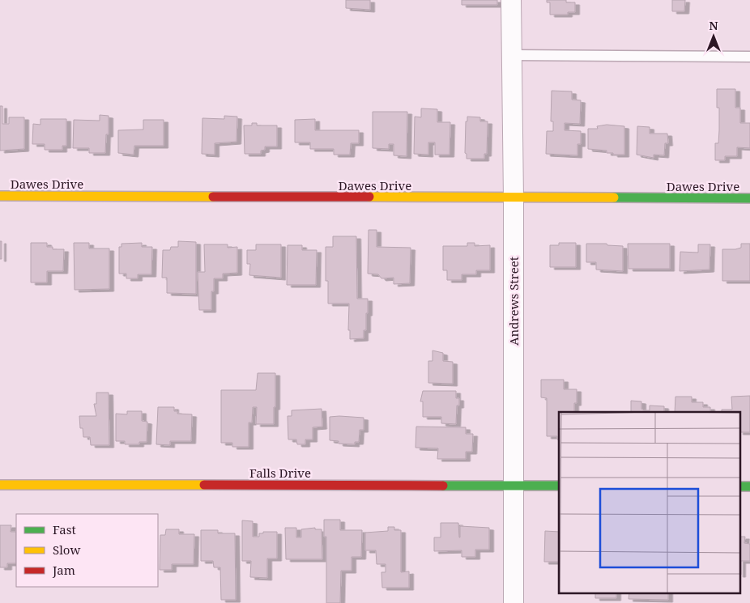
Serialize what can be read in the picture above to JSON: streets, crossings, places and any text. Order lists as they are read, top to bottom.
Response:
{
  "streets": {
    "street": ["Dawes Drive", "Andrews Street", "Falls Drive"]
  },
  "crossings": [
    ["Dawes Drive", "Andrews Street"],
    ["Andrews Street", "Falls Drive"]
  ],
  "legend": ["Fast", "Slow", "Jam"],
  "north": "top"
}
